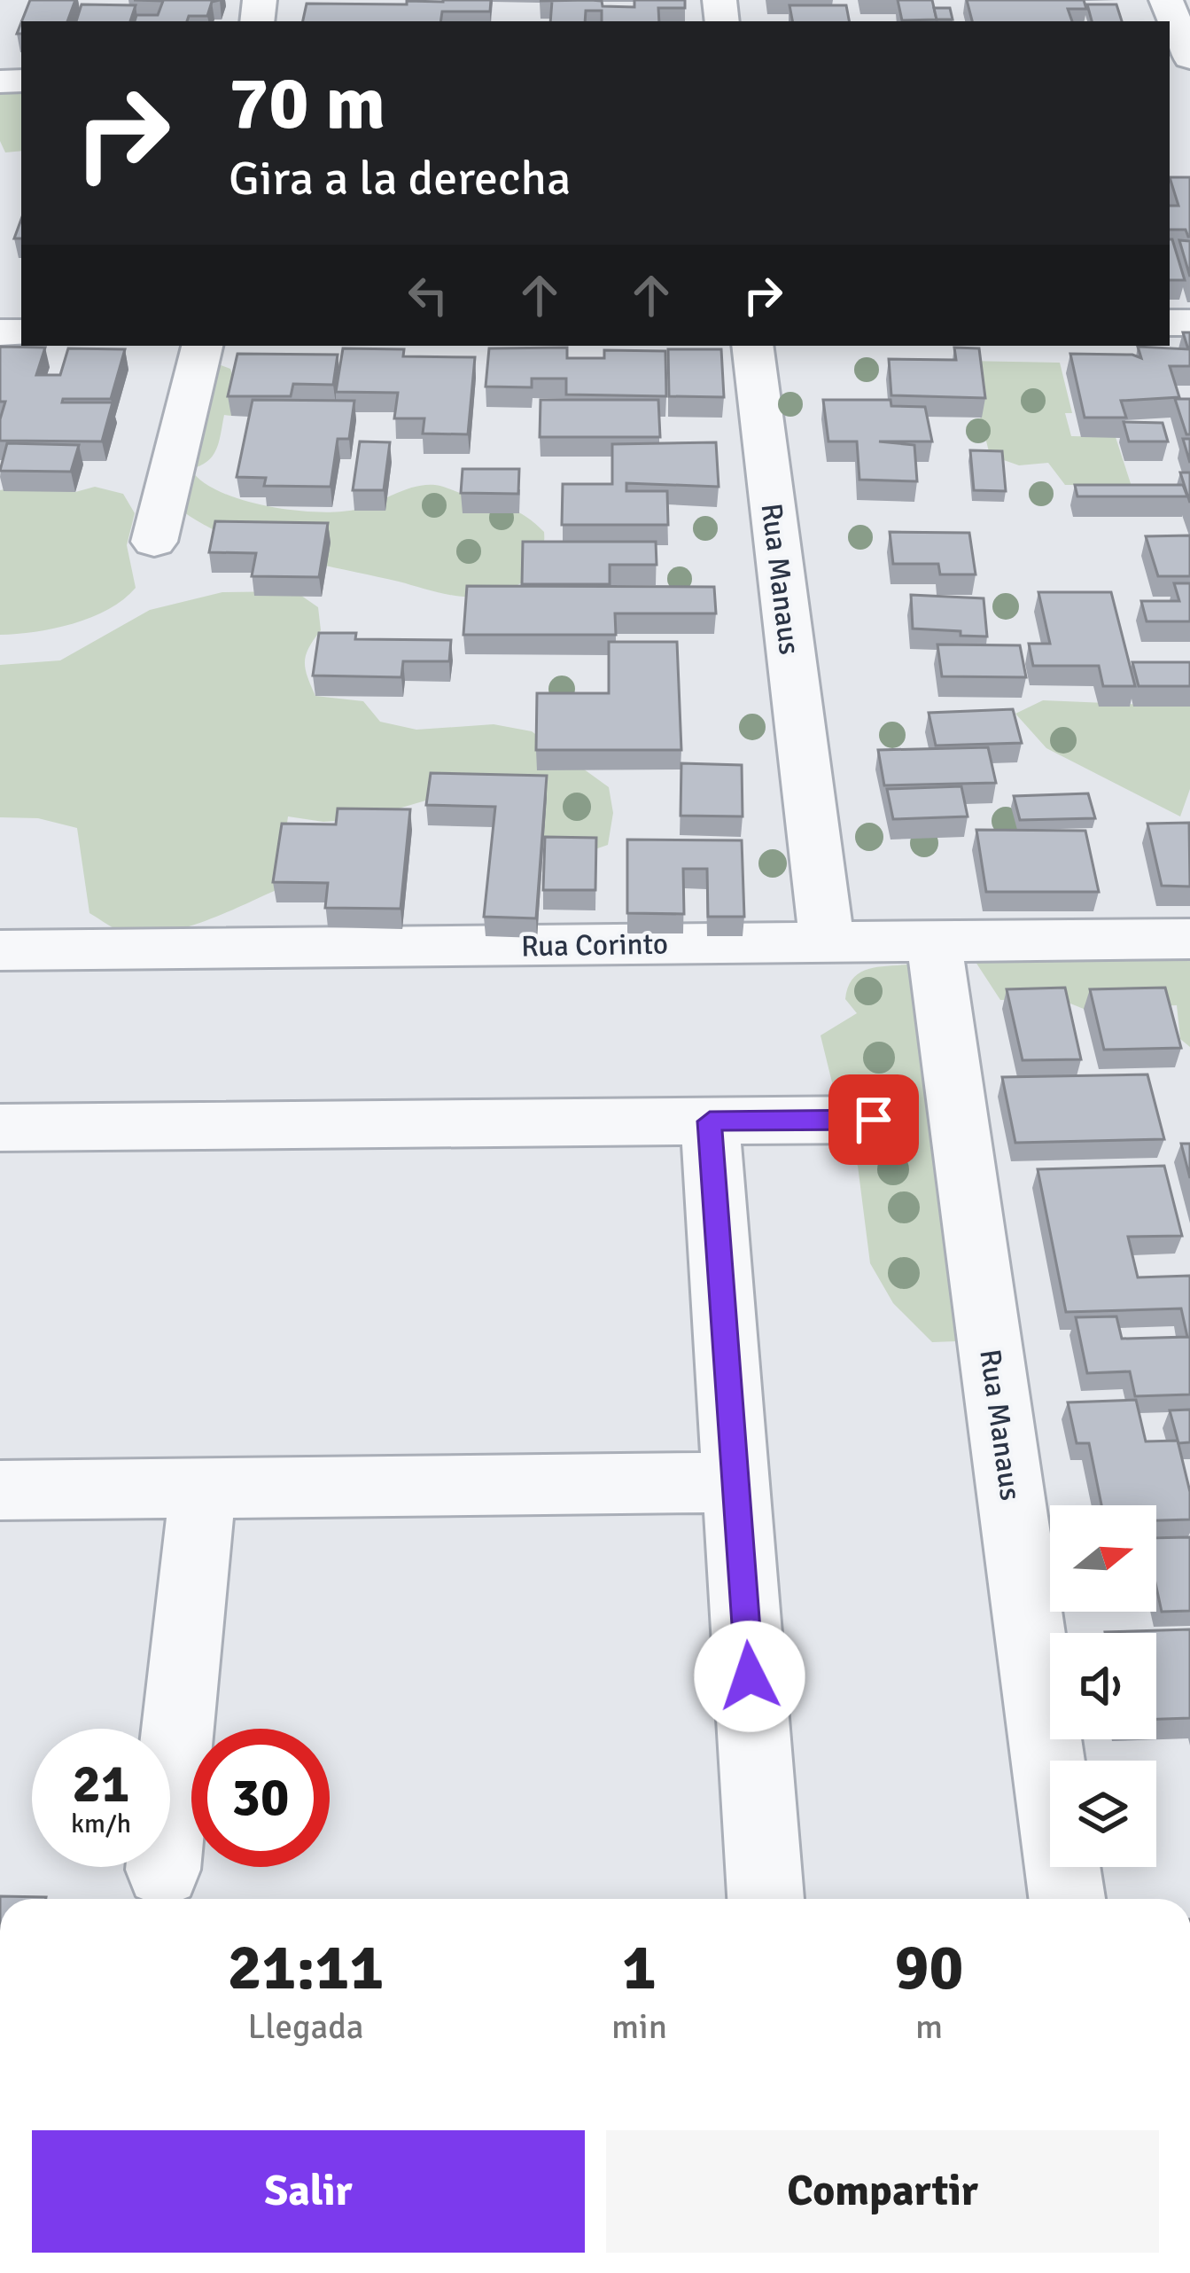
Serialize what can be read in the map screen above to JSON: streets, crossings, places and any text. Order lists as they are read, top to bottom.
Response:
{
  "streets": {
    "street": ["Rua Manaus", "Rua Corinto"]
  },
  "crossings": [
    ["Rua Manaus", "Rua Corinto"]
  ],
  "north": "right",
  "page": {
    "turn": ["70 m", "Gira a la derecha"],
    "speed": "21 km/h",
    "limit": "30",
    "eta": [
      "21:11",
      "Llegada",
      "1",
      "min",
      "90",
      "m"
    ],
    "buttons": ["Salir", "Compartir"]
  }
}
